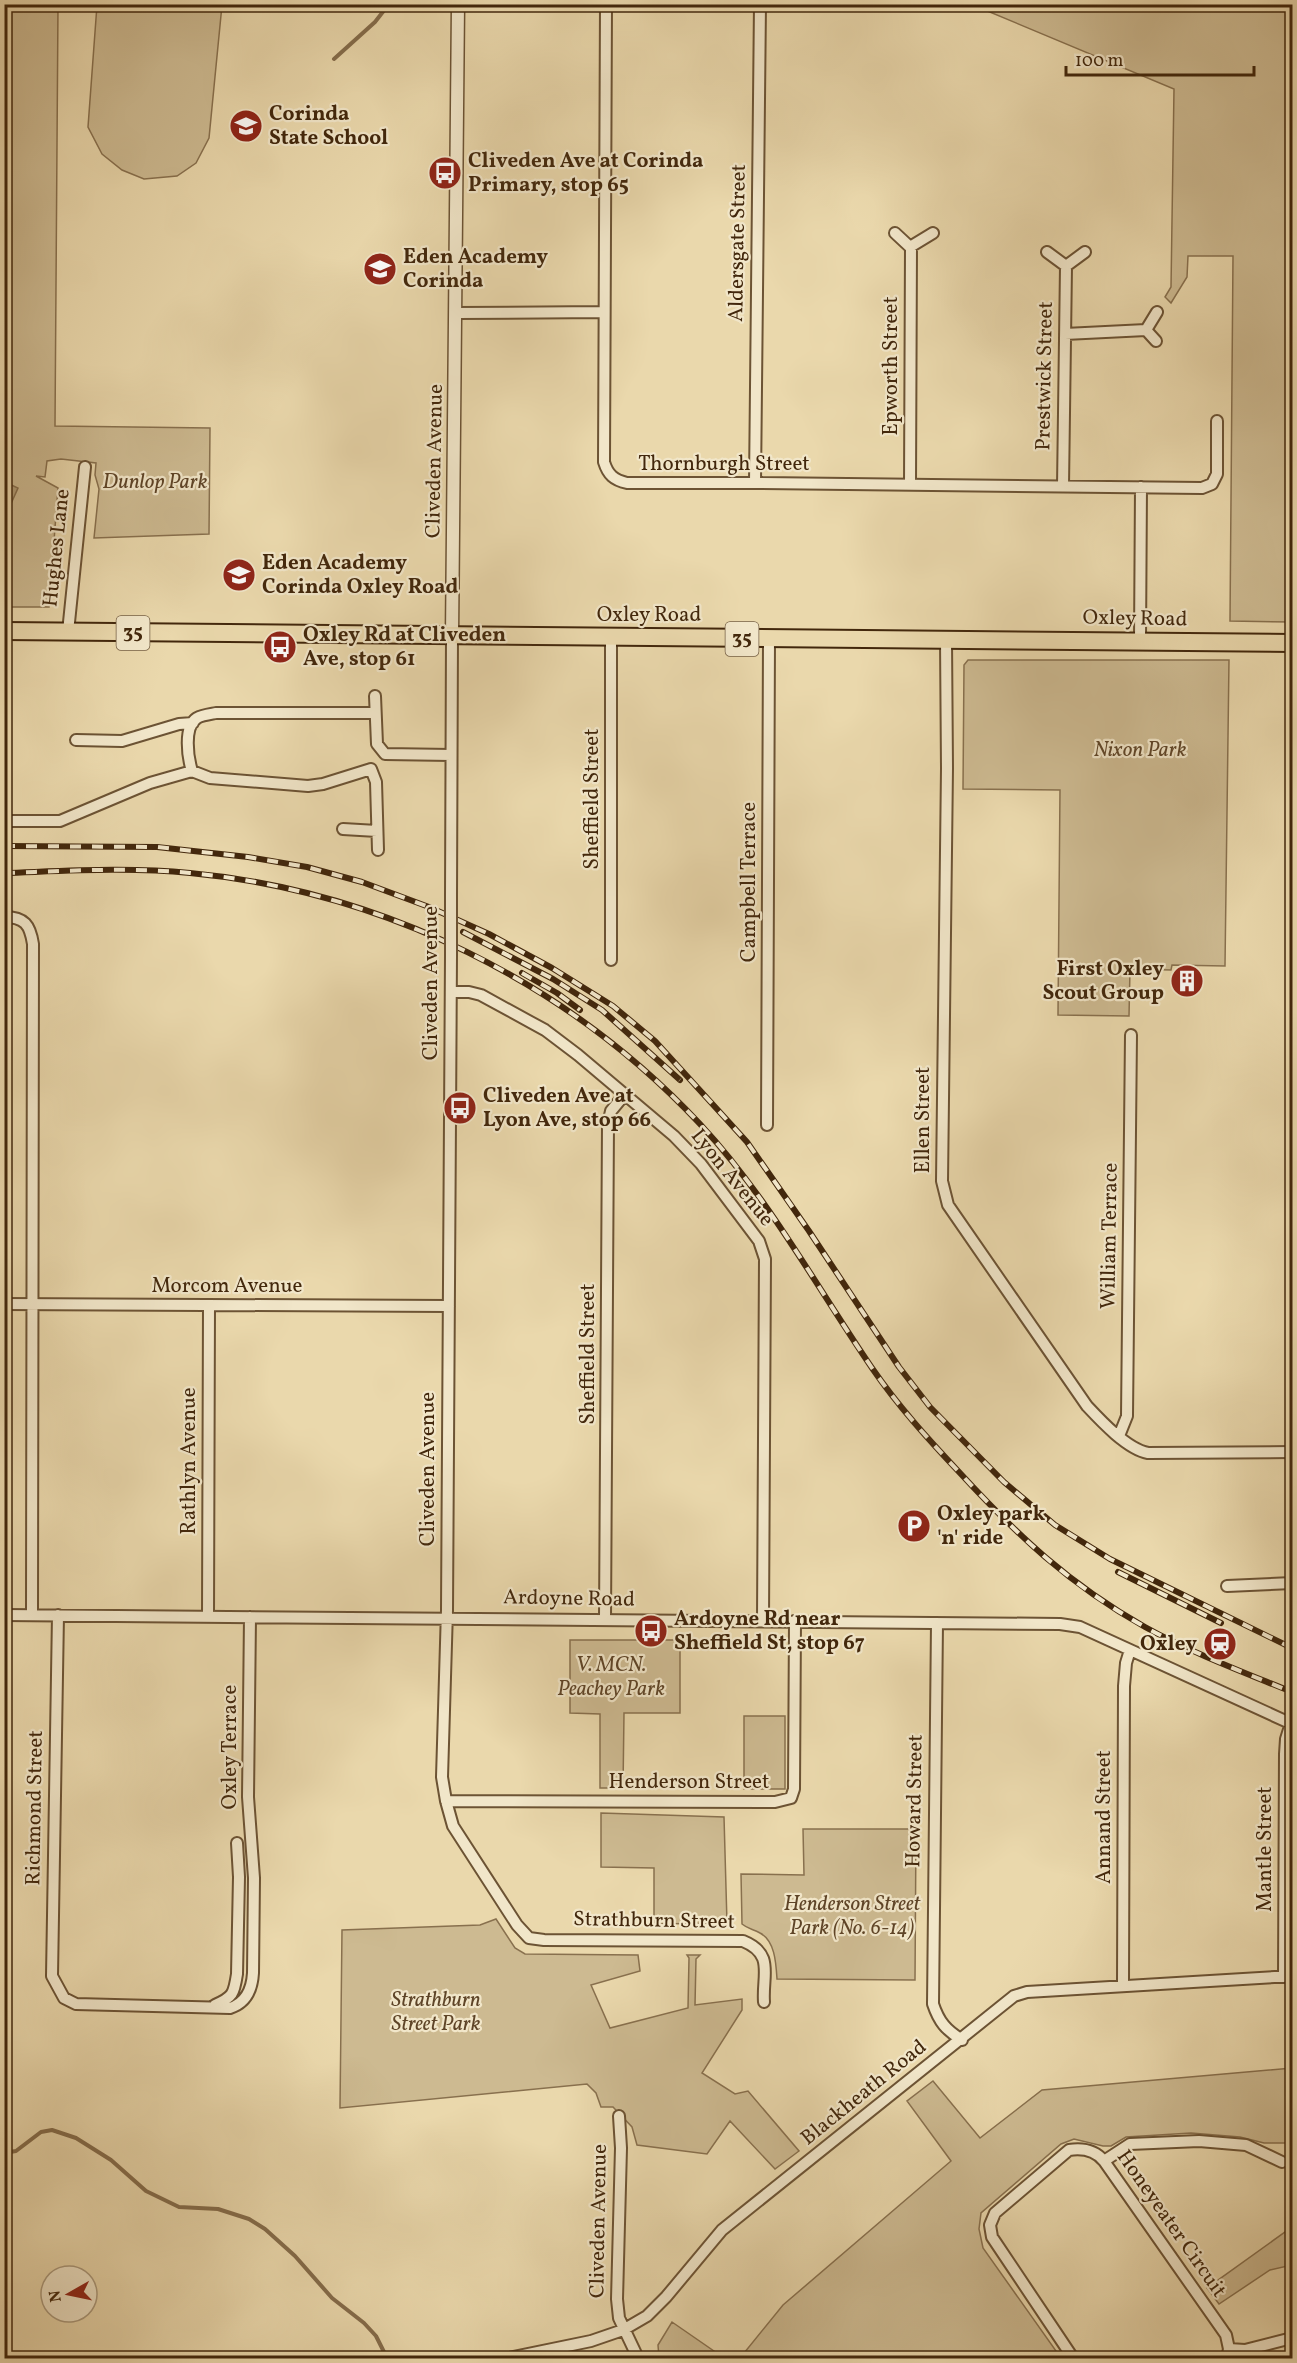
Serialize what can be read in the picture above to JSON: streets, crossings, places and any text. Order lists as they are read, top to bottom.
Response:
{
  "streets": {
    "main road": ["Oxley Road", "35"],
    "street": [
      "Aldersgate Street",
      "Epworth Street",
      "Prestwick Street",
      "Cliveden Avenue",
      "Thornburgh Street",
      "Hughes Lane",
      "Sheffield Street",
      "Campbell Terrace",
      "Ellen Street",
      "Lyon Avenue",
      "William Terrace",
      "Morcom Avenue",
      "Rathlyn Avenue",
      "Ardoyne Road",
      "Oxley Terrace",
      "Henderson Street",
      "Howard Street",
      "Richmond Street",
      "Annand Street",
      "Mantle Street",
      "Strathburn Street",
      "Blackheath Road",
      "Honeyeater Circuit"
    ]
  },
  "crossings": [
    ["Aldersgate Street", "Thornburgh Street"],
    ["Epworth Street", "Thornburgh Street"],
    ["Prestwick Street", "Thornburgh Street"],
    ["Cliveden Avenue", "Oxley Road"],
    ["Cliveden Avenue", "Lyon Avenue"],
    ["Cliveden Avenue", "Morcom Avenue"],
    ["Cliveden Avenue", "Ardoyne Road"],
    ["Cliveden Avenue", "Henderson Street"],
    ["Cliveden Avenue", "Strathburn Street"],
    ["Cliveden Avenue", "Blackheath Road"],
    ["Hughes Lane", "Oxley Road"],
    ["Oxley Road", "Sheffield Street"],
    ["Oxley Road", "Campbell Terrace"],
    ["Oxley Road", "Ellen Street"],
    ["Sheffield Street", "Lyon Avenue"],
    ["Sheffield Street", "Ardoyne Road"],
    ["Ellen Street", "William Terrace"],
    ["Lyon Avenue", "Ardoyne Road"],
    ["Morcom Avenue", "Rathlyn Avenue"],
    ["Rathlyn Avenue", "Ardoyne Road"],
    ["Ardoyne Road", "Oxley Terrace"],
    ["Ardoyne Road", "Henderson Street"],
    ["Ardoyne Road", "Howard Street"],
    ["Ardoyne Road", "Richmond Street"],
    ["Ardoyne Road", "Annand Street"],
    ["Ardoyne Road", "Mantle Street"],
    ["Oxley Terrace", "Richmond Street"],
    ["Howard Street", "Blackheath Road"],
    ["Annand Street", "Blackheath Road"],
    ["Mantle Street", "Blackheath Road"]
  ],
  "parks": [
    "Dunlop Park",
    "Nixon Park",
    "V. MCN. Peachey Park",
    "Henderson Street Park (No. 6-14)",
    "Strathburn Street Park"
  ],
  "places": {
    "school or university": ["Corinda State School", "Eden Academy Corinda", "Eden Academy Corinda Oxley Road"],
    "bus stop": [
      "Cliveden Ave at Corinda Primary, stop 65",
      "Oxley Rd at Cliveden Ave, stop 61",
      "Cliveden Ave at Lyon Ave, stop 66",
      "Ardoyne Rd near Sheffield St, stop 67"
    ],
    "building": ["First Oxley Scout Group"],
    "parking": ["Oxley park 'n' ride"],
    "station": ["Oxley"]
  },
  "scale_bar": "100 m",
  "north": "left"
}
